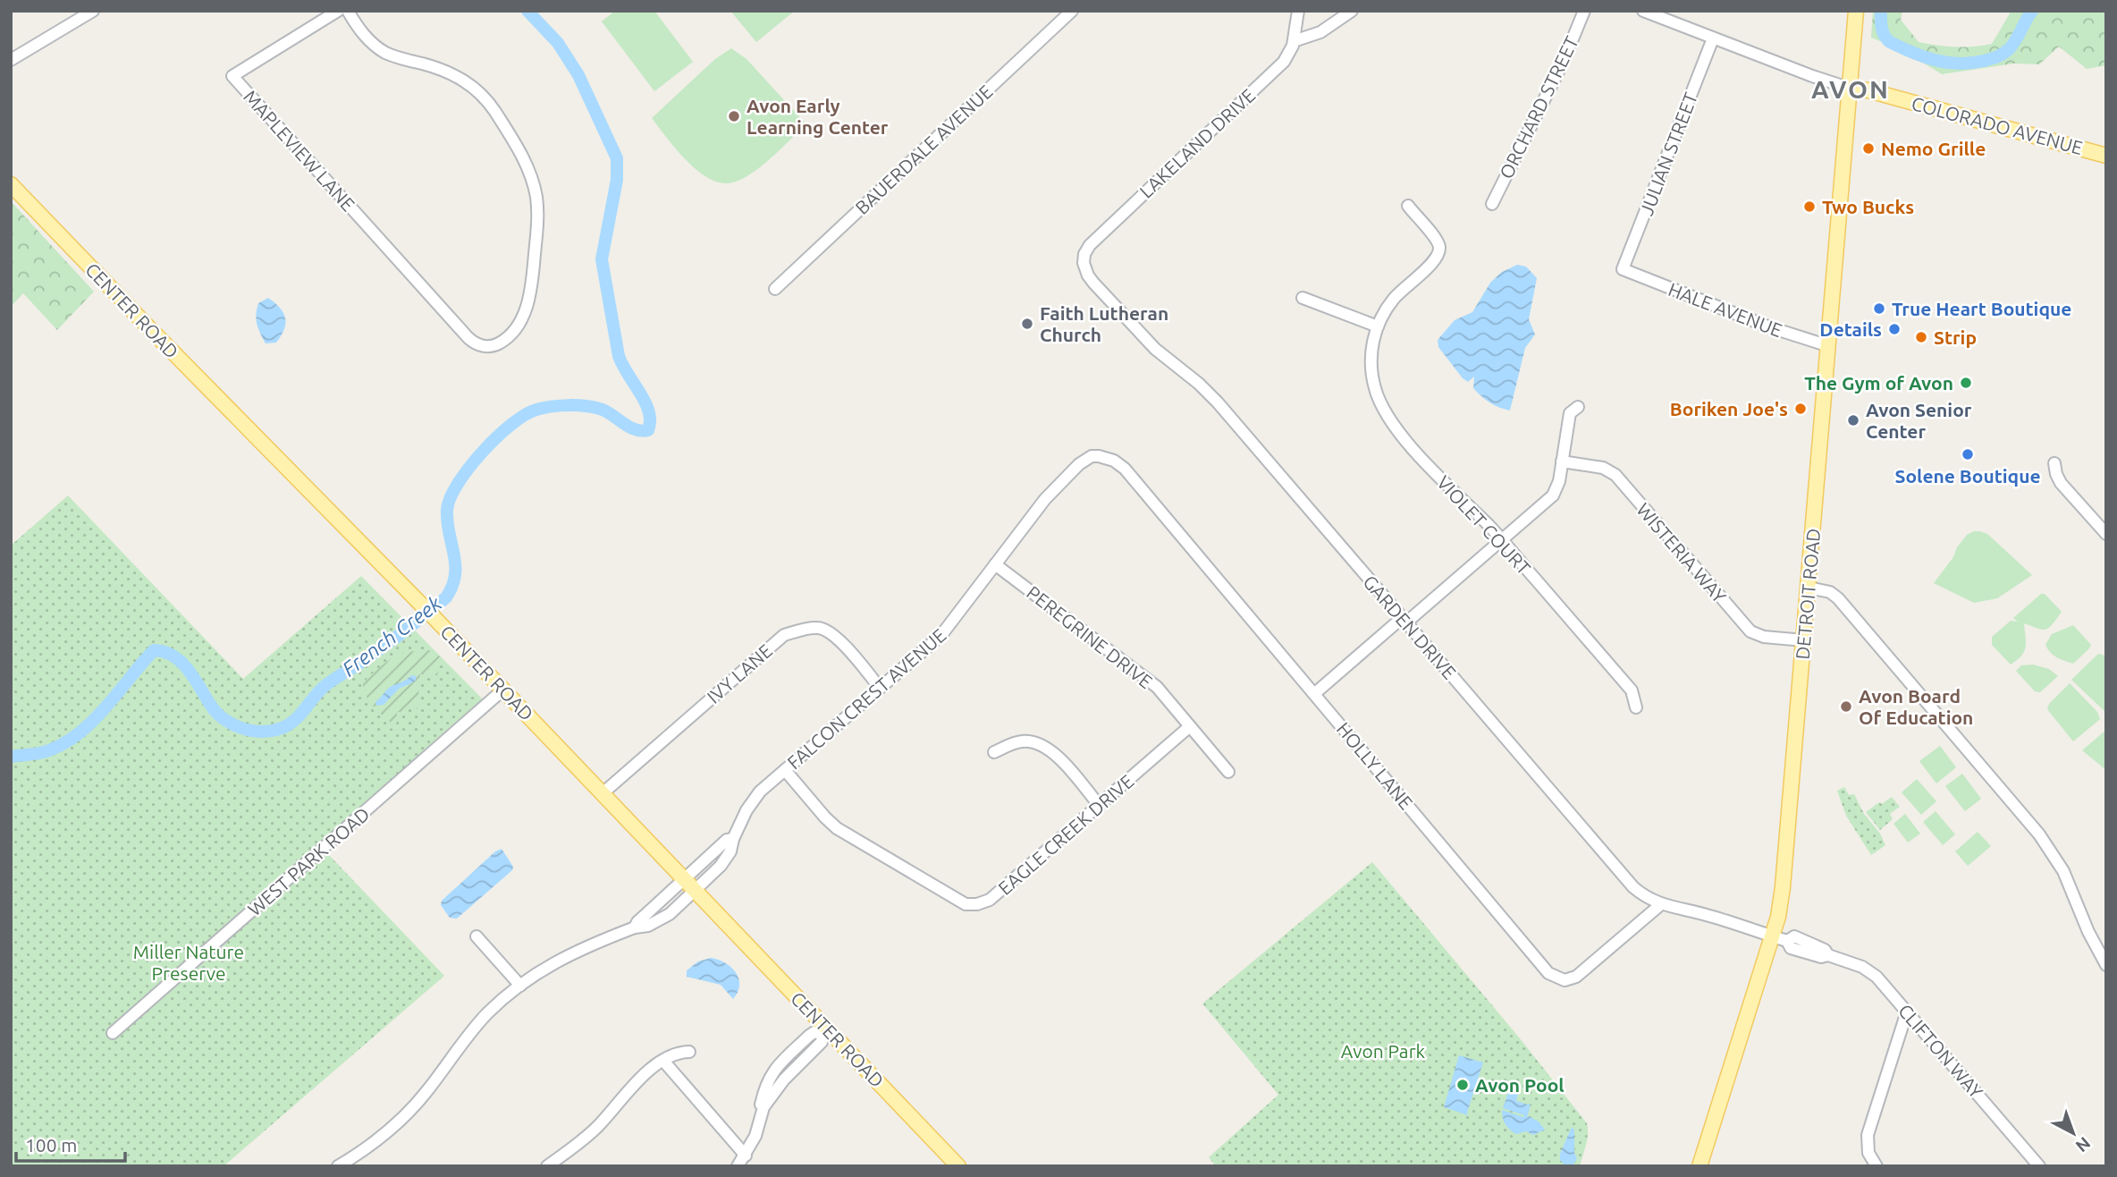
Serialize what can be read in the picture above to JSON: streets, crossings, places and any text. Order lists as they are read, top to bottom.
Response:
{
  "streets": {
    "main road": ["COLORADO AVENUE", "CENTER ROAD", "DETROIT ROAD"],
    "street": [
      "ORCHARD STREET",
      "LAKELAND DRIVE",
      "BAUERDALE AVENUE",
      "MAPLEVIEW LANE",
      "JULIAN STREET",
      "HALE AVENUE",
      "VIOLET COURT",
      "WISTERIA WAY",
      "GARDEN DRIVE",
      "PEREGRINE DRIVE",
      "IVY LANE",
      "FALCON CREST AVENUE",
      "HOLLY LANE",
      "EAGLE CREEK DRIVE",
      "WEST PARK ROAD",
      "CLIFTON WAY"
    ]
  },
  "crossings": [
    ["COLORADO AVENUE", "DETROIT ROAD"],
    ["LAKELAND DRIVE", "GARDEN DRIVE"],
    ["JULIAN STREET", "HALE AVENUE"],
    ["HALE AVENUE", "DETROIT ROAD"],
    ["CENTER ROAD", "IVY LANE"],
    ["CENTER ROAD", "FALCON CREST AVENUE"],
    ["CENTER ROAD", "WEST PARK ROAD"],
    ["WISTERIA WAY", "DETROIT ROAD"],
    ["DETROIT ROAD", "GARDEN DRIVE"],
    ["DETROIT ROAD", "CLIFTON WAY"],
    ["GARDEN DRIVE", "HOLLY LANE"],
    ["GARDEN DRIVE", "CLIFTON WAY"],
    ["PEREGRINE DRIVE", "FALCON CREST AVENUE"],
    ["PEREGRINE DRIVE", "EAGLE CREEK DRIVE"],
    ["IVY LANE", "FALCON CREST AVENUE"],
    ["FALCON CREST AVENUE", "HOLLY LANE"],
    ["FALCON CREST AVENUE", "EAGLE CREEK DRIVE"]
  ],
  "districts": ["AVON"],
  "water": ["French Creek"],
  "parks": ["Miller Nature Preserve", "Avon Park"],
  "places": [
    "Avon Early Learning Center",
    "Nemo Grille",
    "Two Bucks",
    "True Heart Boutique",
    "Faith Lutheran Church",
    "Details",
    "Strip",
    "The Gym of Avon",
    "Boriken Joe's",
    "Avon Senior Center",
    "Solene Boutique",
    "Avon Board Of Education",
    "Avon Pool"
  ],
  "scale_bar": "100 m",
  "north": "bottom right"
}
